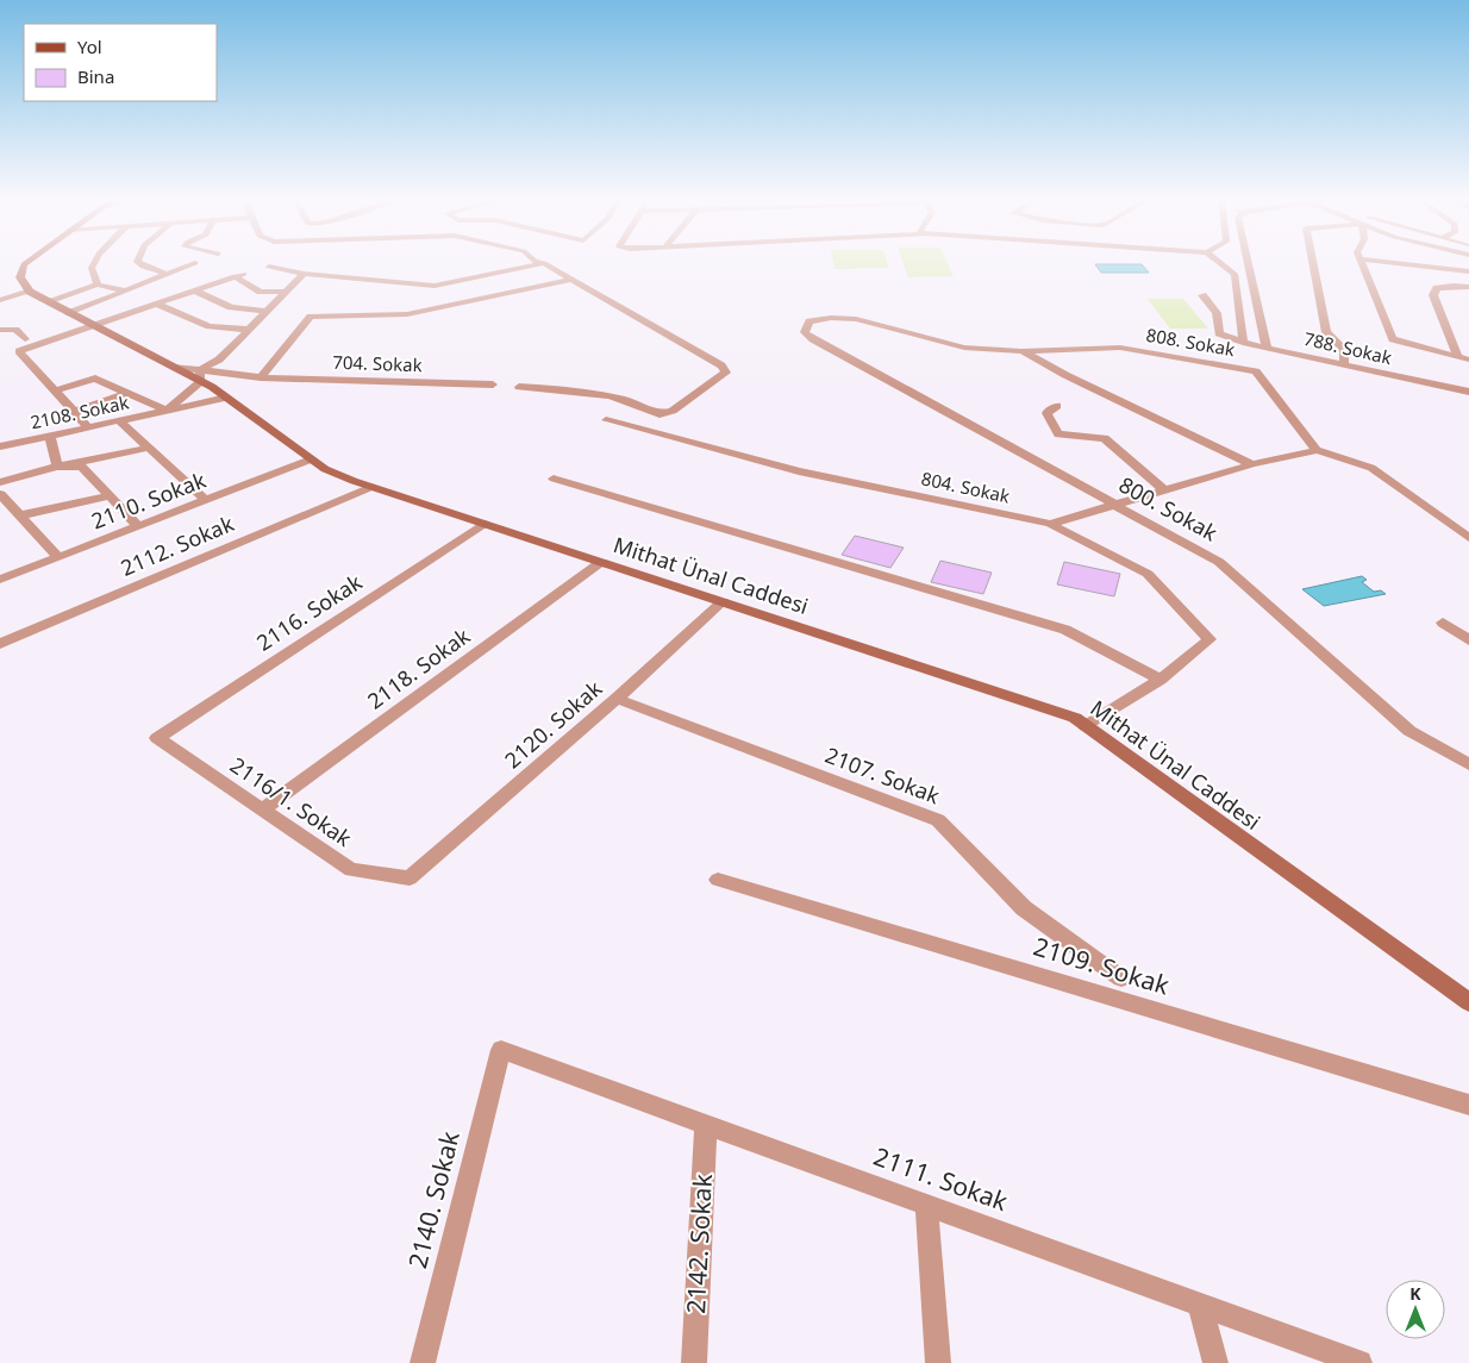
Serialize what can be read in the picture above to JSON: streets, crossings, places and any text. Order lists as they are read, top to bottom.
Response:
{
  "streets": {
    "main road": ["Mithat Ünal Caddesi"],
    "street": [
      "808. Sokak",
      "788. Sokak",
      "704. Sokak",
      "2108. Sokak",
      "804. Sokak",
      "2110. Sokak",
      "800. Sokak",
      "2112. Sokak",
      "2116. Sokak",
      "2118. Sokak",
      "2120. Sokak",
      "2107. Sokak",
      "2116/1. Sokak",
      "2109. Sokak",
      "2111. Sokak",
      "2140. Sokak",
      "2142. Sokak"
    ]
  },
  "crossings": [
    ["808. Sokak", "804. Sokak"],
    ["808. Sokak", "800. Sokak"],
    ["704. Sokak", "Mithat Ünal Caddesi"],
    ["2108. Sokak", "Mithat Ünal Caddesi"],
    ["804. Sokak", "800. Sokak"],
    ["2110. Sokak", "Mithat Ünal Caddesi"],
    ["2112. Sokak", "Mithat Ünal Caddesi"],
    ["Mithat Ünal Caddesi", "2116. Sokak"],
    ["Mithat Ünal Caddesi", "2118. Sokak"],
    ["Mithat Ünal Caddesi", "2120. Sokak"],
    ["2116. Sokak", "2116/1. Sokak"],
    ["2118. Sokak", "2116/1. Sokak"],
    ["2120. Sokak", "2107. Sokak"],
    ["2120. Sokak", "2116/1. Sokak"],
    ["2111. Sokak", "2140. Sokak"],
    ["2111. Sokak", "2142. Sokak"]
  ],
  "legend": ["Yol", "Bina"],
  "north": "top"
}
